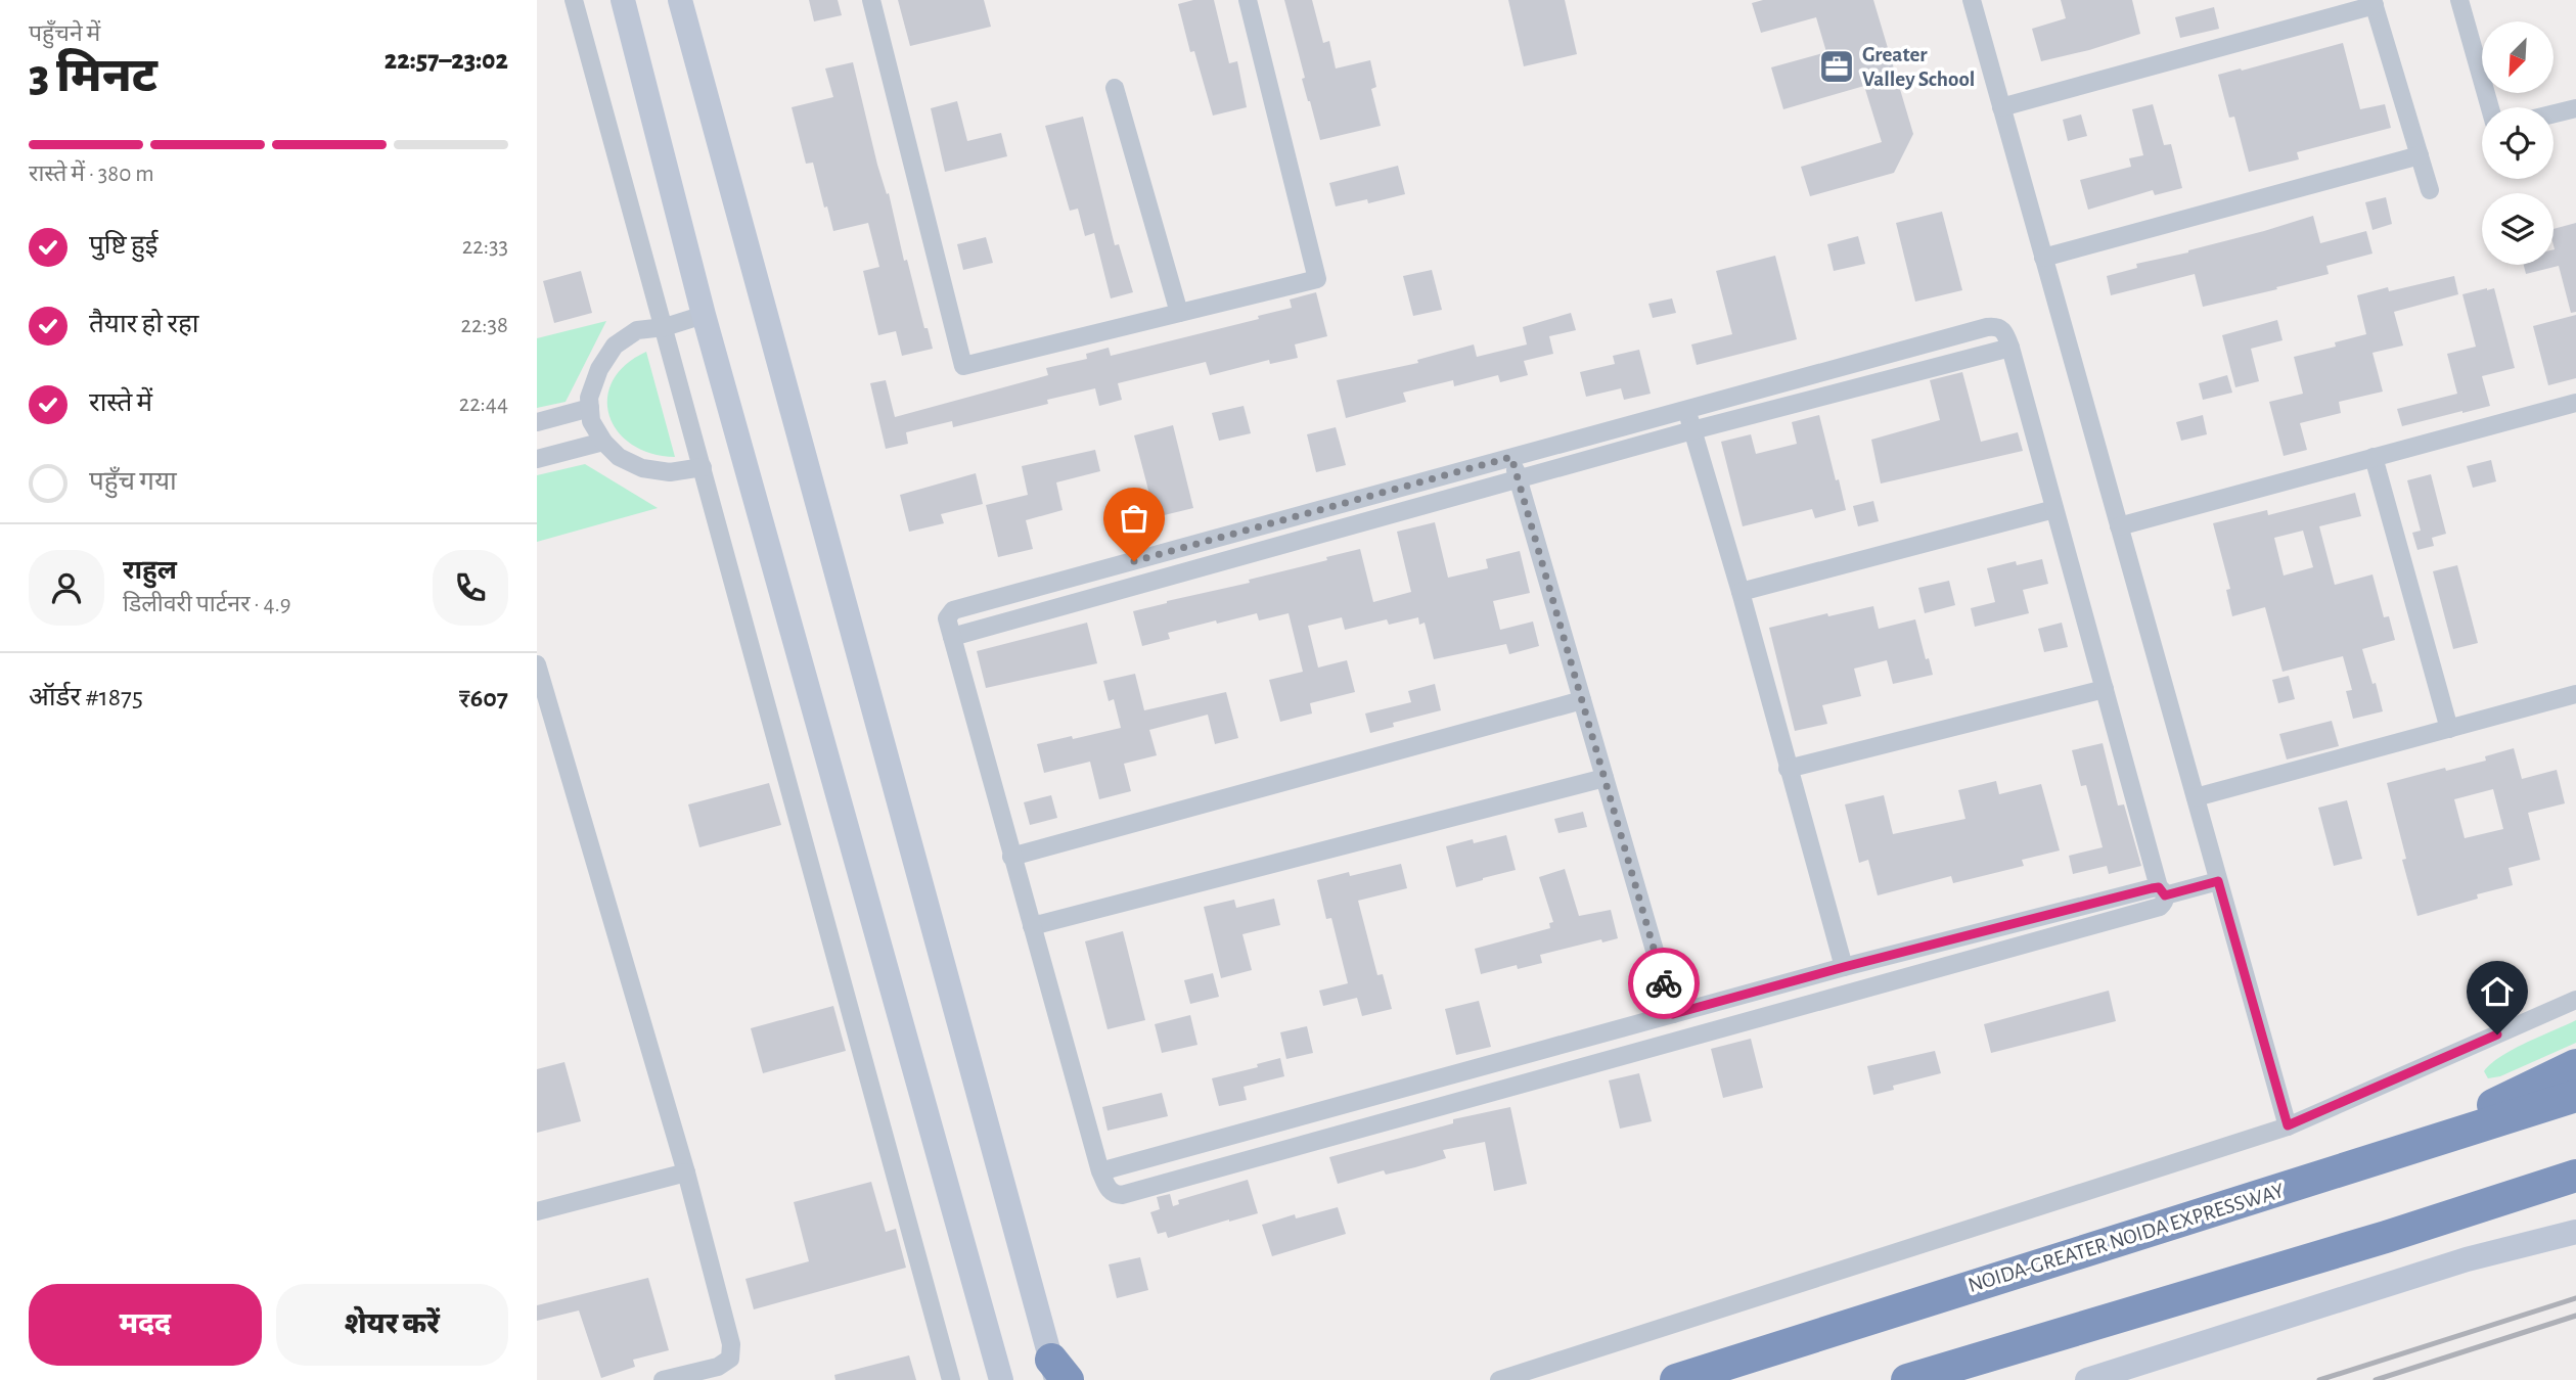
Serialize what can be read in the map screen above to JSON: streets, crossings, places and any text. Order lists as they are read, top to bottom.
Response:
{
  "streets": {
    "highway": ["NOIDA-GREATER NOIDA EXPRESSWAY"]
  },
  "places": {
    "office": ["Greater Valley School"]
  },
  "north": "bottom left",
  "page": {
    "heading": ["3 मिनट", "पहुँचने में", "22:57–23:02"],
    "panel": [
      "राहुल",
      "डिलीवरी पार्टनर · 4.9",
      "ऑर्डर #1875",
      "₹607"
    ],
    "bar": "रास्ते में · 380 m",
    "list": [
      ["पुष्टि हुई", "22:33"],
      ["तैयार हो रहा", "22:38"],
      ["रास्ते में", "22:44"],
      "पहुँच गया"
    ],
    "buttons": ["मदद", "शेयर करें"]
  }
}
